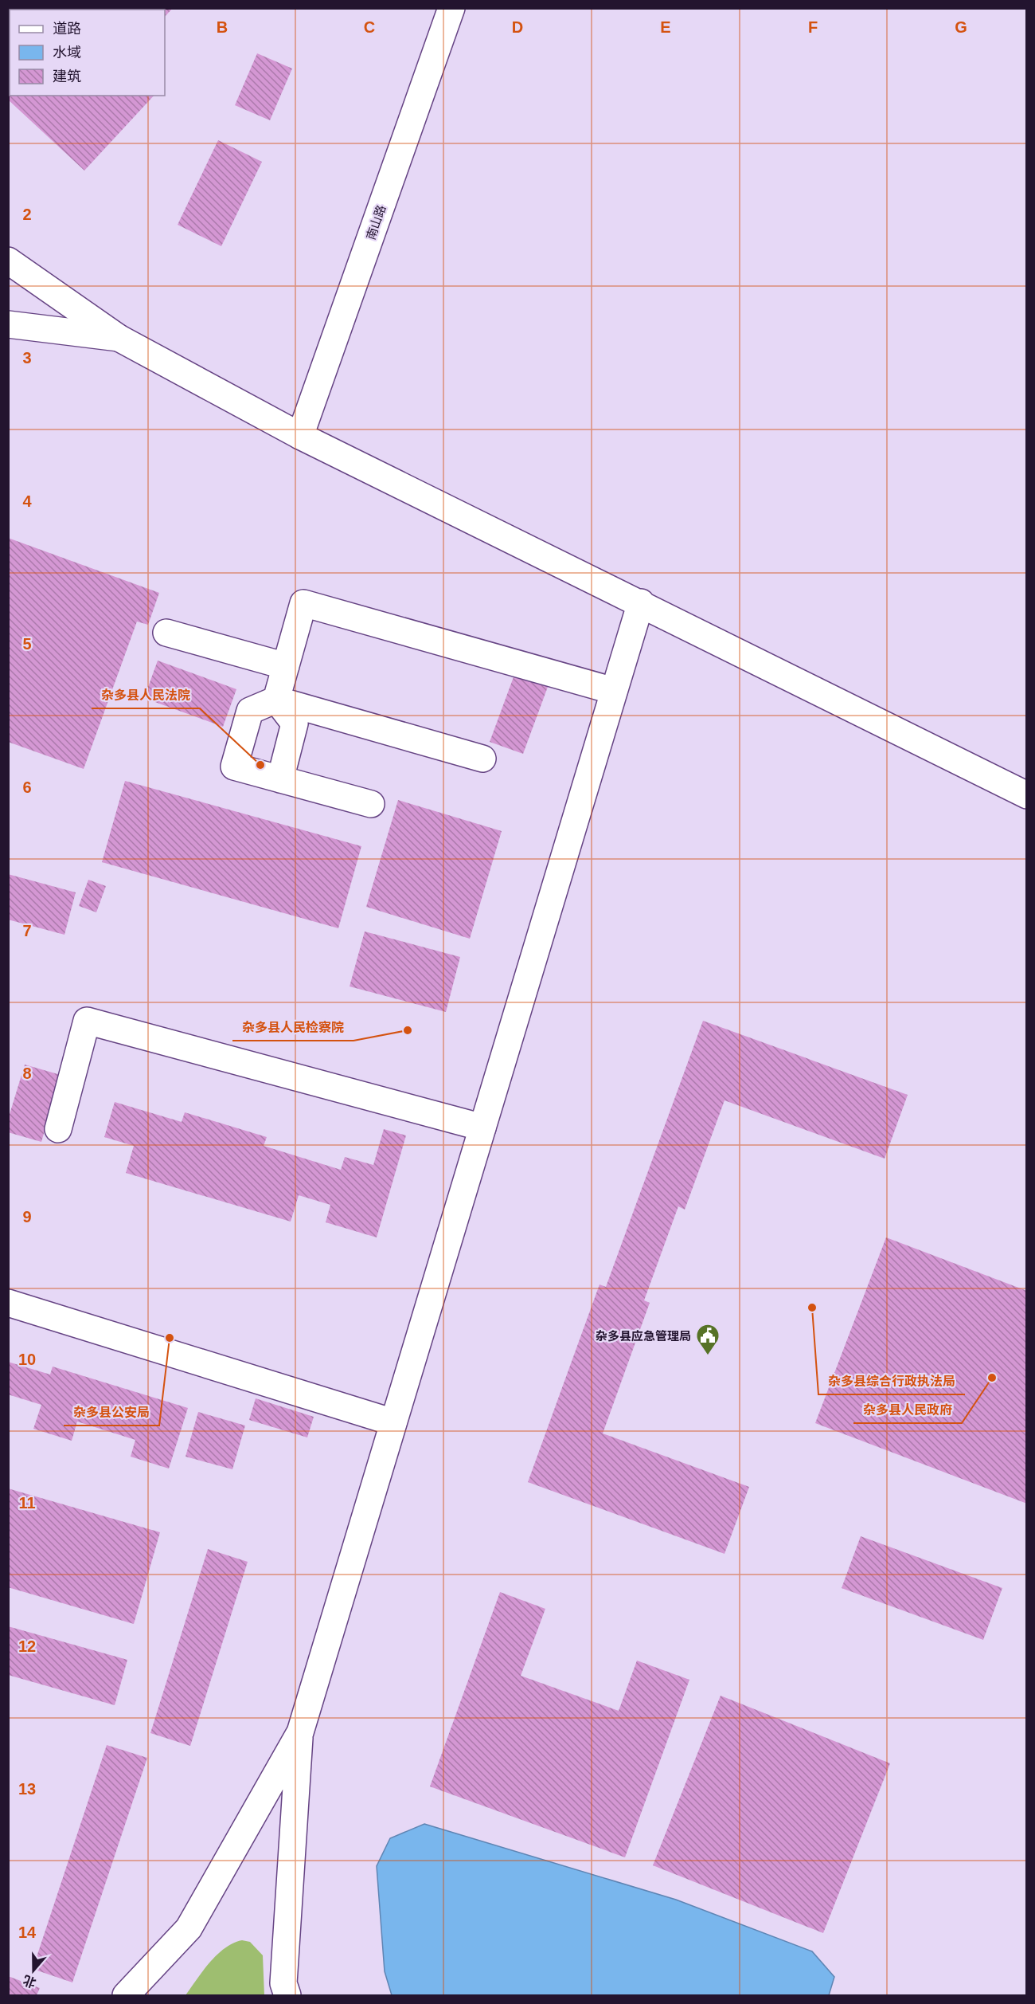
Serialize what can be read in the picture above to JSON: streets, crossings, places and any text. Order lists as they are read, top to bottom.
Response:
{
  "streets": {
    "main road": ["南山路"]
  },
  "places": {
    "other": [
      "杂多县人民法院",
      "杂多县人民检察院",
      "杂多县综合行政执法局",
      "杂多县公安局",
      "杂多县人民政府"
    ],
    "public building": ["杂多县应急管理局"]
  },
  "legend": ["道路", "水域", "建筑"],
  "north": "bottom",
  "grid": {
    "columns": [
      "B",
      "C",
      "D",
      "E",
      "F",
      "G"
    ],
    "rows": [
      "2",
      "3",
      "4",
      "5",
      "6",
      "7",
      "8",
      "9",
      "10",
      "11",
      "12",
      "13",
      "14"
    ]
  }
}
